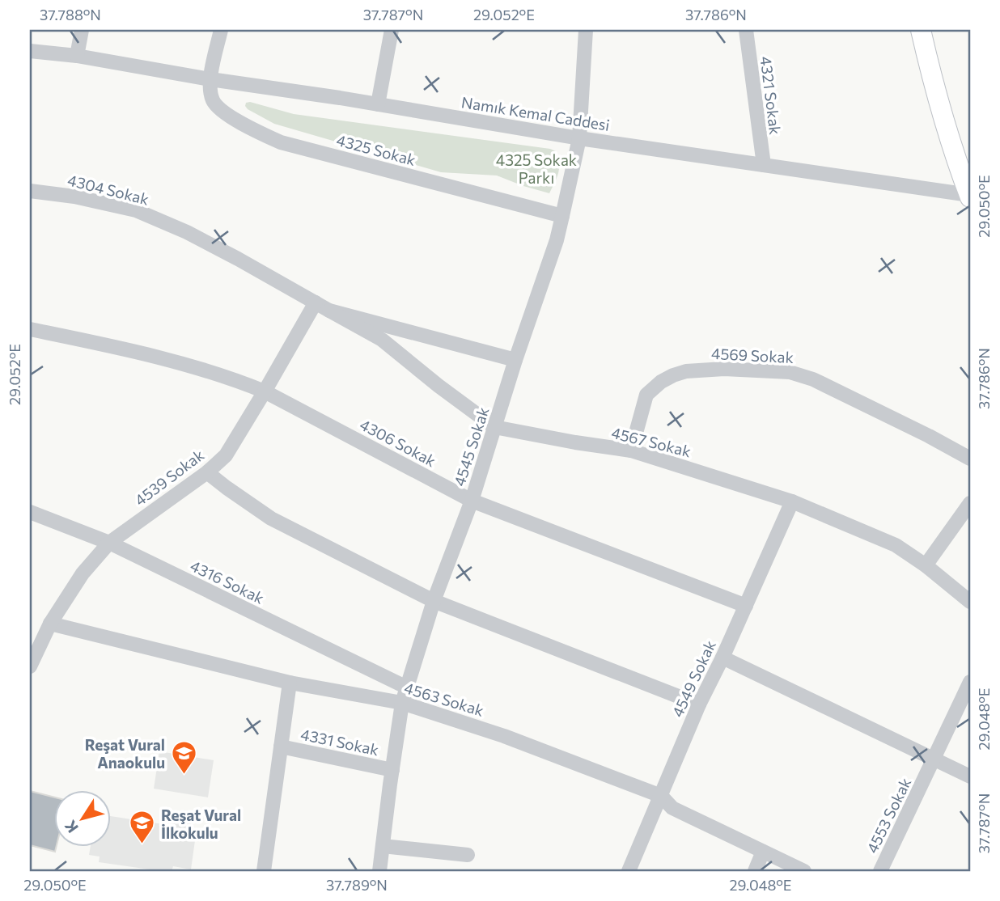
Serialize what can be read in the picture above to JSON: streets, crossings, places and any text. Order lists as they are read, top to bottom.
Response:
{
  "streets": {
    "street": [
      "4321 Sokak",
      "Namık Kemal Caddesi",
      "4325 Sokak",
      "4304 Sokak",
      "4569 Sokak",
      "4567 Sokak",
      "4306 Sokak",
      "4545 Sokak",
      "4539 Sokak",
      "4316 Sokak",
      "4549 Sokak",
      "4563 Sokak",
      "4331 Sokak",
      "4553 Sokak"
    ]
  },
  "crossings": [
    ["4321 Sokak", "Namık Kemal Caddesi"],
    ["Namık Kemal Caddesi", "4325 Sokak"],
    ["Namık Kemal Caddesi", "4545 Sokak"],
    ["4325 Sokak", "4545 Sokak"],
    ["4304 Sokak", "4567 Sokak"],
    ["4304 Sokak", "4539 Sokak"],
    ["4569 Sokak", "4567 Sokak"],
    ["4567 Sokak", "4545 Sokak"],
    ["4567 Sokak", "4549 Sokak"],
    ["4306 Sokak", "4545 Sokak"],
    ["4306 Sokak", "4539 Sokak"],
    ["4306 Sokak", "4549 Sokak"],
    ["4545 Sokak", "4316 Sokak"],
    ["4545 Sokak", "4563 Sokak"],
    ["4545 Sokak", "4331 Sokak"],
    ["4539 Sokak", "4316 Sokak"],
    ["4539 Sokak", "4563 Sokak"],
    ["4549 Sokak", "4563 Sokak"]
  ],
  "parks": ["4325 Sokak Parkı"],
  "places": {
    "school or university": ["Reşat Vural Anaokulu", "Reşat Vural İlkokulu"]
  },
  "north": "bottom left",
  "coordinates": [
    "37.788°N",
    "37.787°N",
    "29.052°E",
    "37.786°N",
    "29.050°E",
    "29.048°E",
    "37.789°N"
  ]
}
